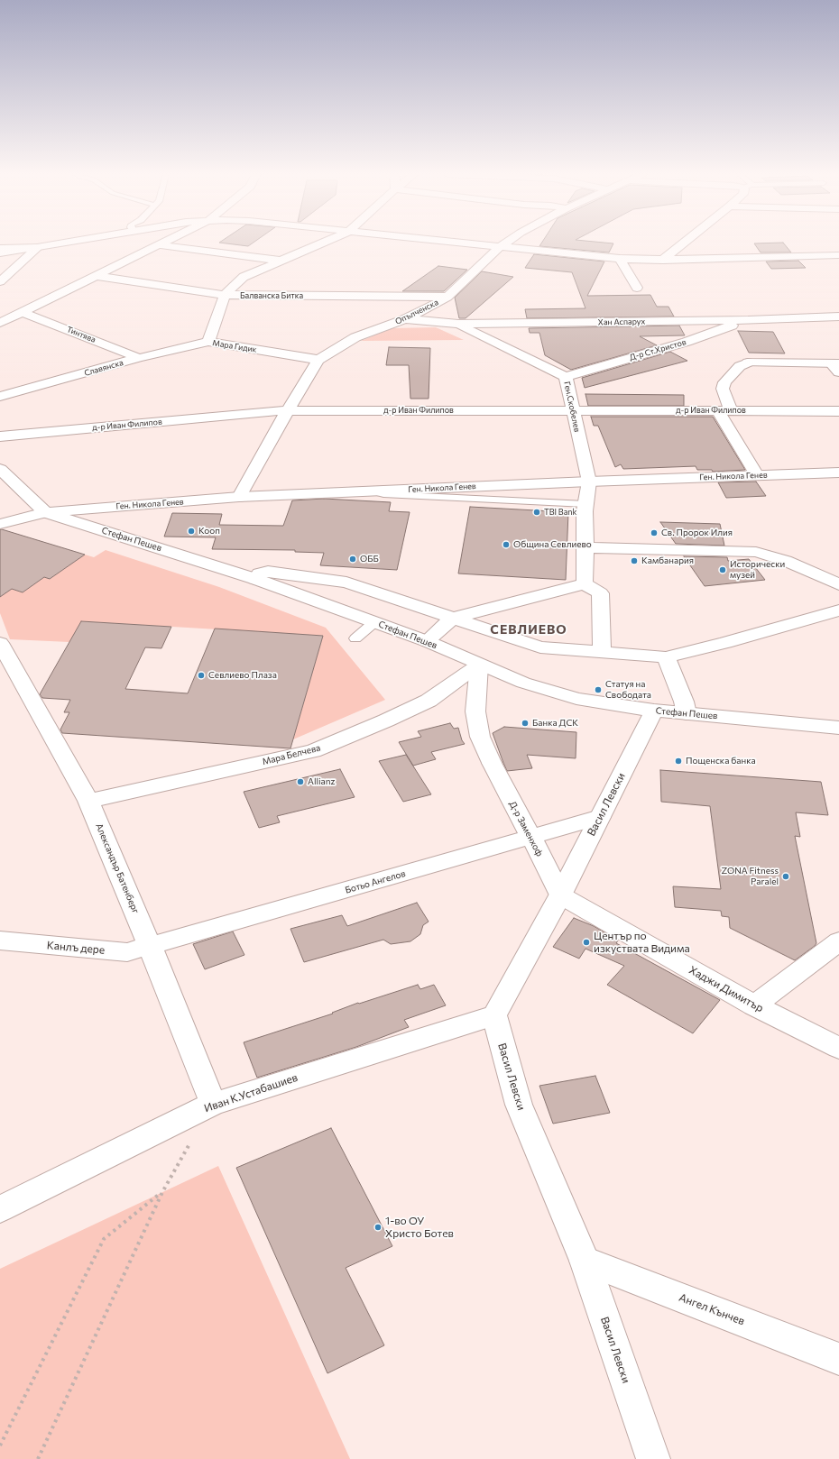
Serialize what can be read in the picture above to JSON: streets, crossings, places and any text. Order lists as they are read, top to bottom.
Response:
{
  "streets": {
    "street": [
      "Балванска Битка",
      "Опълченска",
      "Хан Аспарух",
      "Тинтява",
      "Мара Гидик",
      "Д-р Ст.Христов",
      "Славянска",
      "Ген.Скобелев",
      "д-р Иван Филипов",
      "Ген. Никола Генев",
      "Стефан Пешев",
      "Мара Белчева",
      "Васил Левски",
      "Д-р Заменхоф",
      "Александър Батенберг",
      "Ботьо Ангелов",
      "Канлъ дере",
      "Хаджи Димитър",
      "Иван К.Устабашиев",
      "Ангел Кънчев"
    ]
  },
  "crossings": [
    ["Балванска Битка", "Опълченска"],
    ["Балванска Битка", "Мара Гидик"],
    ["Опълченска", "Хан Аспарух"],
    ["Опълченска", "Мара Гидик"],
    ["Опълченска", "д-р Иван Филипов"],
    ["Опълченска", "Ген. Никола Генев"],
    ["Хан Аспарух", "Д-р Ст.Христов"],
    ["Хан Аспарух", "Ген.Скобелев"],
    ["Тинтява", "Славянска"],
    ["Мара Гидик", "Славянска"],
    ["Д-р Ст.Христов", "Ген.Скобелев"],
    ["Ген.Скобелев", "д-р Иван Филипов"],
    ["Ген.Скобелев", "Ген. Никола Генев"],
    ["Ген. Никола Генев", "Стефан Пешев"],
    ["Стефан Пешев", "Мара Белчева"],
    ["Стефан Пешев", "Васил Левски"],
    ["Стефан Пешев", "Д-р Заменхоф"],
    ["Мара Белчева", "Д-р Заменхоф"],
    ["Мара Белчева", "Александър Батенберг"],
    ["Васил Левски", "Д-р Заменхоф"],
    ["Васил Левски", "Ботьо Ангелов"],
    ["Васил Левски", "Хаджи Димитър"],
    ["Васил Левски", "Иван К.Устабашиев"],
    ["Васил Левски", "Ангел Кънчев"],
    ["Д-р Заменхоф", "Ботьо Ангелов"],
    ["Д-р Заменхоф", "Хаджи Димитър"],
    ["Александър Батенберг", "Ботьо Ангелов"],
    ["Александър Батенберг", "Канлъ дере"],
    ["Александър Батенберг", "Иван К.Устабашиев"],
    ["Ботьо Ангелов", "Канлъ дере"]
  ],
  "districts": ["СЕВЛИЕВО"],
  "places": [
    "TBI Bank",
    "Кооп",
    "Св. Пророк Илия",
    "Община Севлиево",
    "ОББ",
    "Камбанария",
    "Исторически музей",
    "Севлиево Плаза",
    "Статуя на Свободата",
    "Банка ДСК",
    "Пощенска банка",
    "Allianz",
    "ZONA Fitness Paralel",
    "Център по изкуствата Видима",
    "1-во ОУ Христо Ботев"
  ]
}
